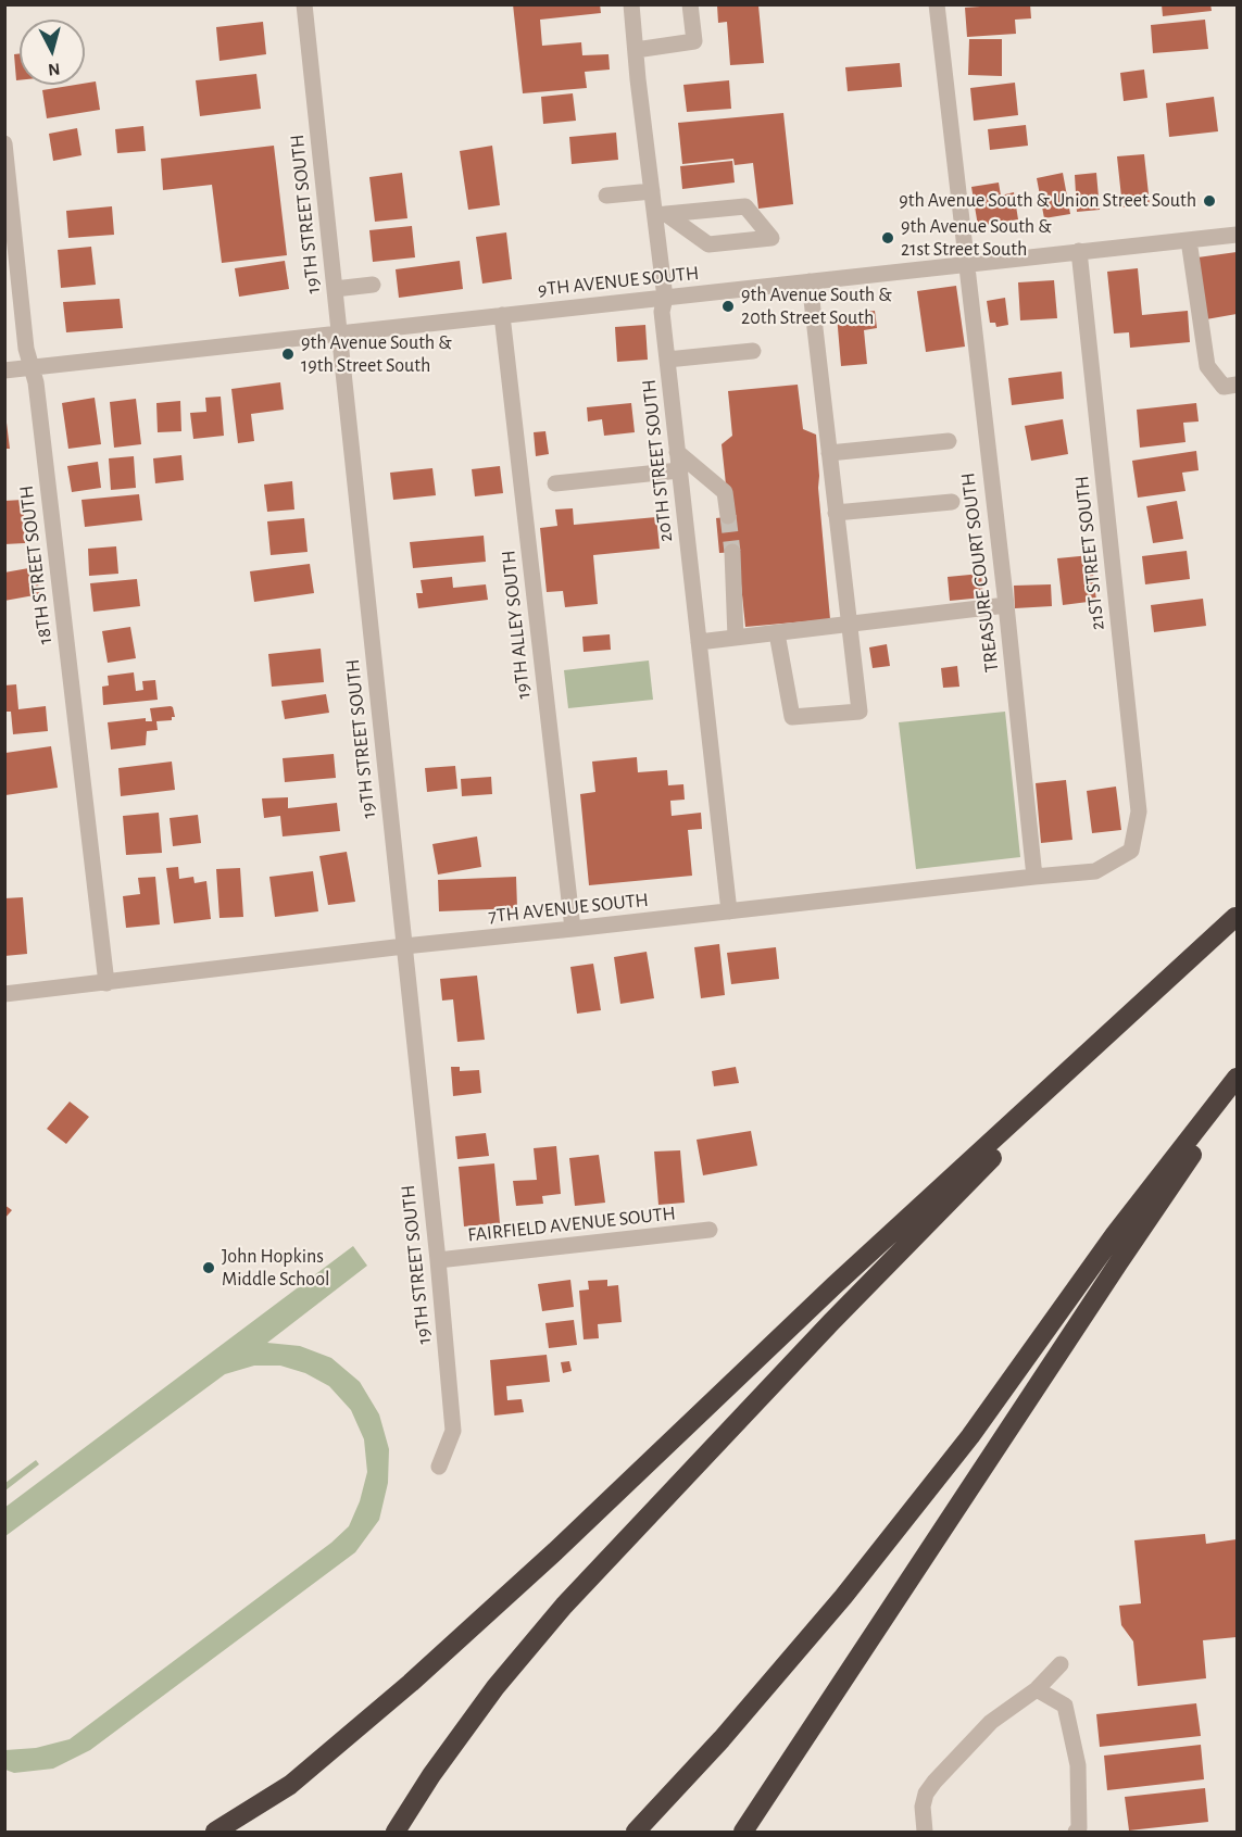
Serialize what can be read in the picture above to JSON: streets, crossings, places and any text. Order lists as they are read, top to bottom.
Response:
{
  "streets": {
    "street": [
      "19TH STREET SOUTH",
      "9TH AVENUE SOUTH",
      "20TH STREET SOUTH",
      "21ST STREET SOUTH",
      "18TH STREET SOUTH",
      "TREASURE COURT SOUTH",
      "19TH ALLEY SOUTH",
      "7TH AVENUE SOUTH",
      "FAIRFIELD AVENUE SOUTH"
    ]
  },
  "crossings": [
    ["19TH STREET SOUTH", "9TH AVENUE SOUTH"],
    ["19TH STREET SOUTH", "7TH AVENUE SOUTH"],
    ["19TH STREET SOUTH", "FAIRFIELD AVENUE SOUTH"],
    ["9TH AVENUE SOUTH", "20TH STREET SOUTH"],
    ["9TH AVENUE SOUTH", "21ST STREET SOUTH"],
    ["9TH AVENUE SOUTH", "18TH STREET SOUTH"],
    ["9TH AVENUE SOUTH", "TREASURE COURT SOUTH"],
    ["9TH AVENUE SOUTH", "19TH ALLEY SOUTH"],
    ["20TH STREET SOUTH", "7TH AVENUE SOUTH"],
    ["21ST STREET SOUTH", "7TH AVENUE SOUTH"],
    ["18TH STREET SOUTH", "7TH AVENUE SOUTH"],
    ["TREASURE COURT SOUTH", "7TH AVENUE SOUTH"],
    ["19TH ALLEY SOUTH", "7TH AVENUE SOUTH"]
  ],
  "places": [
    "9th Avenue South & Union Street South",
    "9th Avenue South & 21st Street South",
    "9th Avenue South & 20th Street South",
    "9th Avenue South & 19th Street South",
    "John Hopkins Middle School"
  ],
  "north": "bottom"
}
